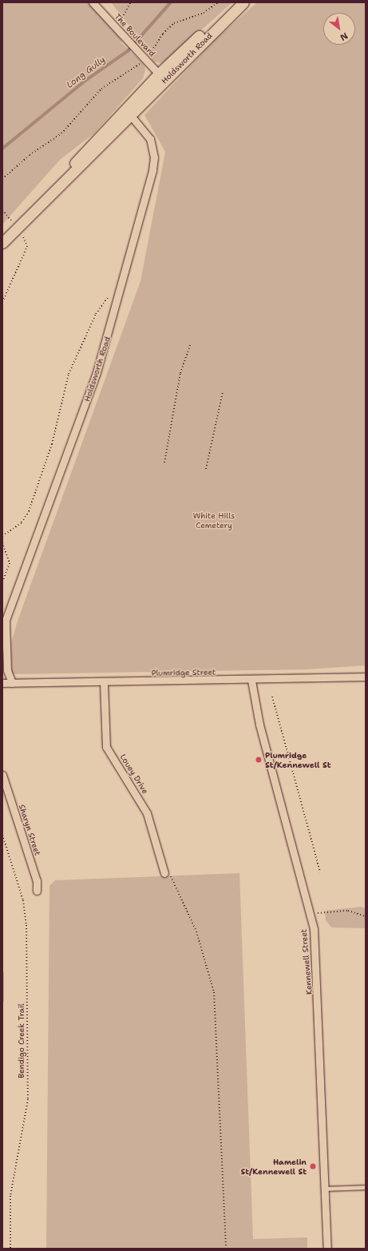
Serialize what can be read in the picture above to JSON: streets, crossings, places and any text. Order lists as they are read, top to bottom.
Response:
{
  "streets": {
    "main road": ["Holdsworth Road"],
    "street": [
      "The Boulevard",
      "Plumridge Street",
      "Louey Drive",
      "Sharyn Street",
      "Kennewell Street"
    ],
    "path": ["Bendigo Creek Trail"]
  },
  "crossings": [
    ["The Boulevard", "Holdsworth Road"],
    ["Holdsworth Road", "Plumridge Street"],
    ["Plumridge Street", "Louey Drive"],
    ["Plumridge Street", "Kennewell Street"]
  ],
  "water": ["Long Gully"],
  "parks": ["White Hills Cemetery"],
  "places": ["Plumridge St/Kennewell St", "Hamelin St/Kennewell St"],
  "north": "bottom right"
}
